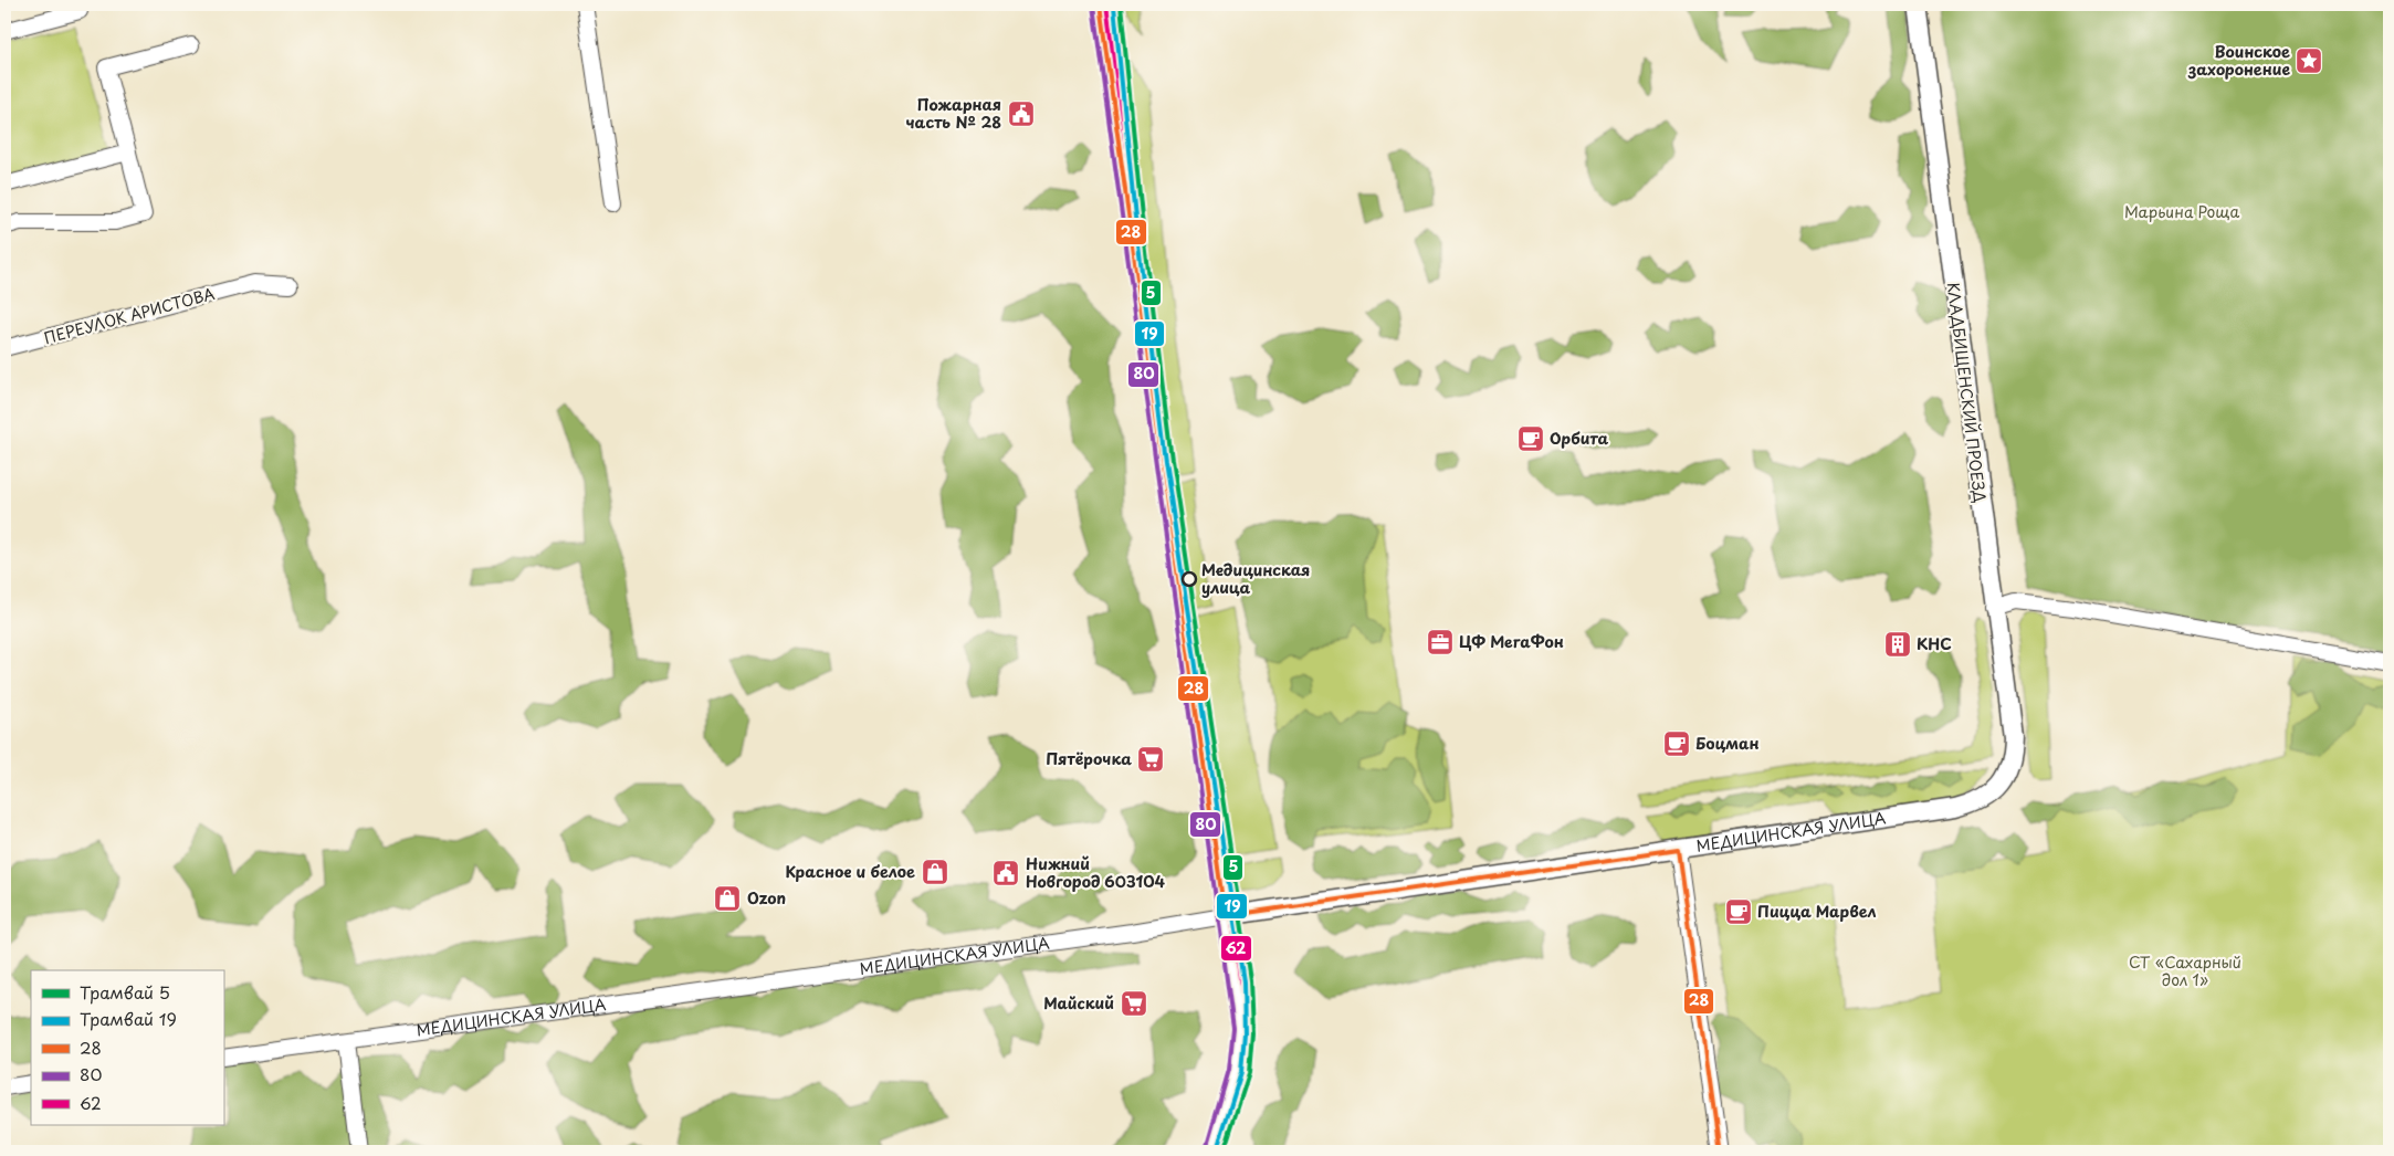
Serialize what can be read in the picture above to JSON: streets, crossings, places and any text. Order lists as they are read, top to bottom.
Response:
{
  "streets": {
    "street": ["ПЕРЕУЛОК АРИСТОВА", "КЛАДБИЩЕНСКИЙ ПРОЕЗД", "МЕДИЦИНСКАЯ УЛИЦА"]
  },
  "crossings": [
    ["КЛАДБИЩЕНСКИЙ ПРОЕЗД", "МЕДИЦИНСКАЯ УЛИЦА"]
  ],
  "parks": ["Марьина Роща", "СТ «Сахарный дол 1»"],
  "places": {
    "place": ["Воинское захоронение"],
    "public building": ["Пожарная часть № 28", "Нижний Новгород 603104"],
    "cafe": ["Орбита", "Боцман", "Пицца Марвел"],
    "other": ["Медицинская улица"],
    "office": ["ЦФ МегаФон"],
    "building": ["КНС"],
    "supermarket": ["Пятёрочка", "Майский"],
    "shop": ["Красное и белое", "Ozon"]
  },
  "lines": [
    "tram line 5",
    "transit line 28",
    "transit line 62",
    "tram line 19",
    "transit line 80"
  ],
  "legend": [
    "Трамвай 5",
    "Трамвай 19",
    "28",
    "80",
    "62"
  ]
}
